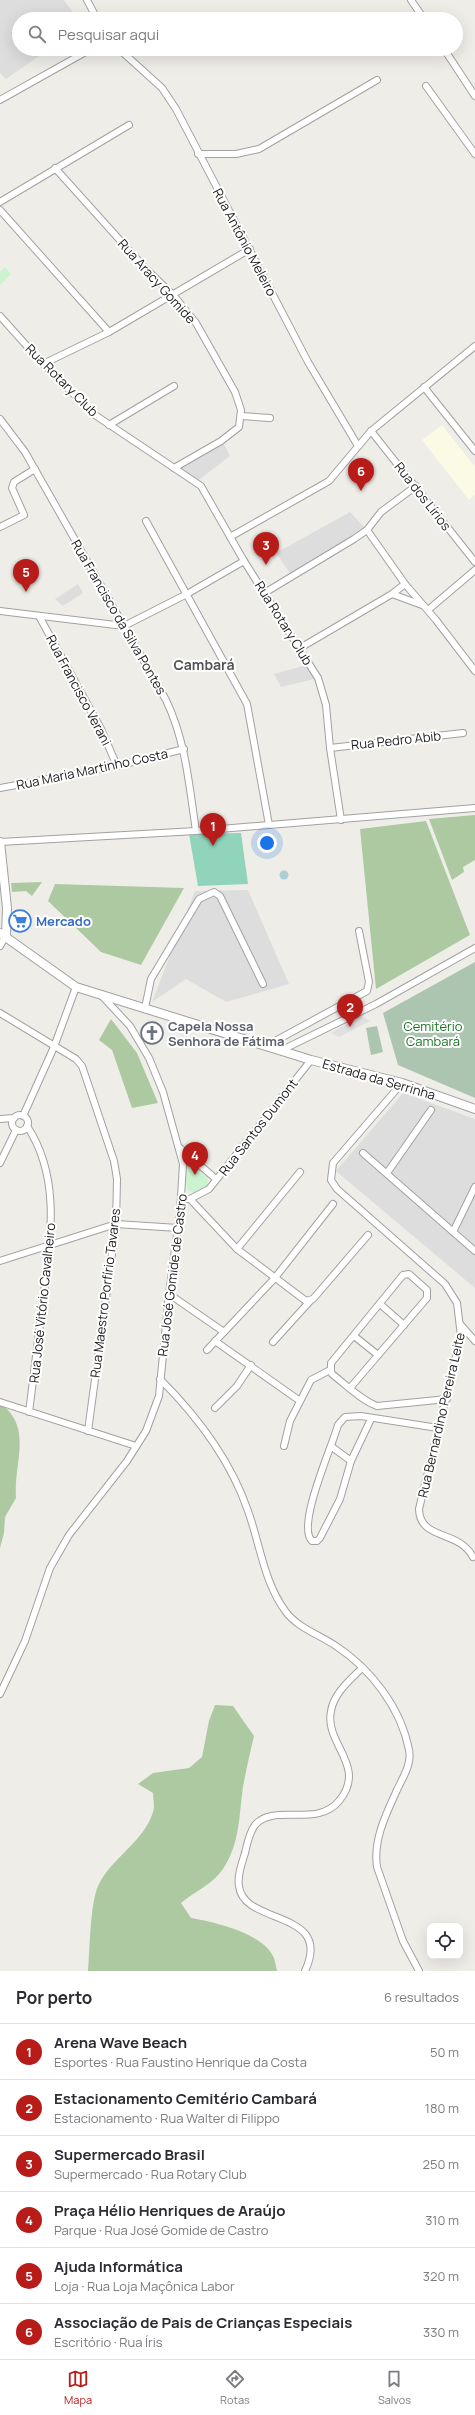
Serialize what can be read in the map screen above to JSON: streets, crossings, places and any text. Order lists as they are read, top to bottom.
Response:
{
  "streets": {
    "street": [
      "Rua Antônio Meleiro",
      "Rua Aracy Gomide",
      "Rua Rotary Club",
      "Rua dos Lírios",
      "Rua Francisco da Silva Pontes",
      "Rua Francisco Verani",
      "Rua Pedro Abib",
      "Rua Maria Martinho Costa",
      "Estrada da Serrinha",
      "Rua Santos Dumont",
      "Rua José Gomide de Castro",
      "Rua Maestro Porfírio Tavares",
      "Rua José Vitório Cavalheiro",
      "Rua Bernardino Pereira Leite"
    ]
  },
  "crossings": [
    ["Rua Rotary Club", "Rua Pedro Abib"],
    ["Rua Francisco da Silva Pontes", "Rua Maria Martinho Costa"],
    ["Rua Francisco Verani", "Rua Maria Martinho Costa"],
    ["Estrada da Serrinha", "Rua Santos Dumont"],
    ["Estrada da Serrinha", "Rua José Gomide de Castro"],
    ["Estrada da Serrinha", "Rua Bernardino Pereira Leite"],
    ["Rua Santos Dumont", "Rua José Gomide de Castro"]
  ],
  "districts": ["Cambará"],
  "parks": ["Cemitério Cambará"],
  "places": {
    "supermarket": ["Mercado"],
    "church": ["Capela Nossa Senhora de Fátima"]
  },
  "page": {
    "search": "Pesquisar aqui",
    "pins": [
      "6",
      "3",
      "5",
      "1",
      "2",
      "4"
    ],
    "heading": ["Por perto", "6 resultados"],
    "list": [
      {
        "mark": "1",
        "name": "Arena Wave Beach",
        "note": "Esportes · Rua Faustino Henrique da Costa",
        "value": "50 m"
      },
      {
        "mark": "2",
        "name": "Estacionamento Cemitério Cambará",
        "note": "Estacionamento · Rua Walter di Filippo",
        "value": "180 m"
      },
      {
        "mark": "3",
        "name": "Supermercado Brasil",
        "note": "Supermercado · Rua Rotary Club",
        "value": "250 m"
      },
      {
        "mark": "4",
        "name": "Praça Hélio Henriques de Araújo",
        "note": "Parque · Rua José Gomide de Castro",
        "value": "310 m"
      },
      {
        "mark": "5",
        "name": "Ajuda Informática",
        "note": "Loja · Rua Loja Maçônica Labor",
        "value": "320 m"
      },
      {
        "mark": "6",
        "name": "Associação de Pais de Crianças Especiais",
        "note": "Escritório · Rua Íris",
        "value": "330 m"
      }
    ],
    "nav": ["Mapa", "Rotas", "Salvos"]
  }
}
